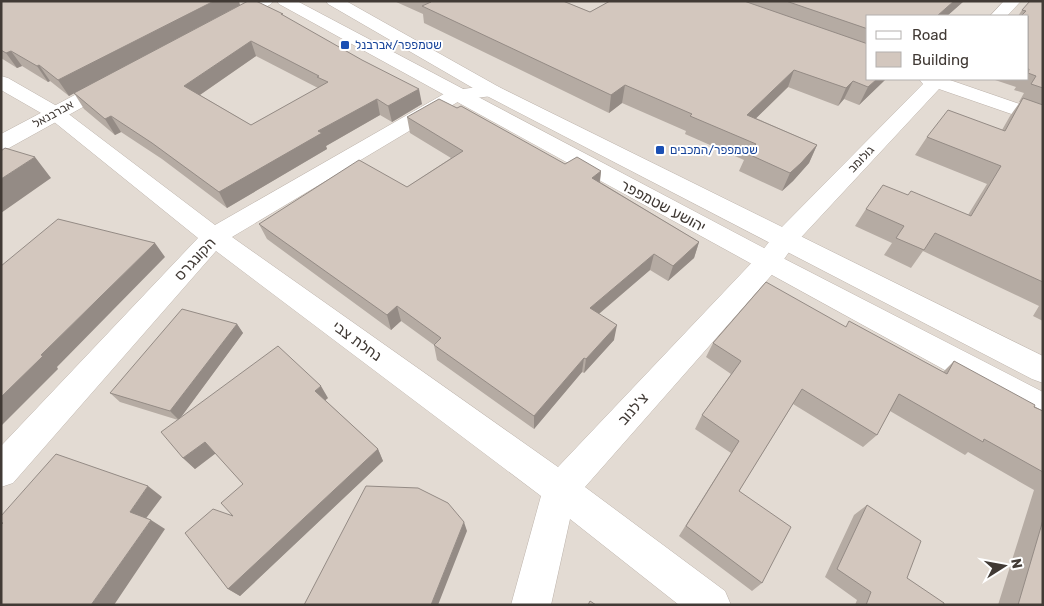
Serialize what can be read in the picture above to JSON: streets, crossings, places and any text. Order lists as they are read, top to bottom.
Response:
{
  "streets": {
    "street": [
      "אברבנאל",
      "גולומב",
      "יהושע שטמפפר",
      "הקונגרס",
      "נחלת צבי",
      "צ'לנוב"
    ]
  },
  "crossings": [
    ["אברבנאל", "נחלת צבי"],
    ["גולומב", "יהושע שטמפפר"],
    ["גולומב", "צ'לנוב"],
    ["יהושע שטמפפר", "הקונגרס"],
    ["יהושע שטמפפר", "צ'לנוב"],
    ["הקונגרס", "נחלת צבי"],
    ["נחלת צבי", "צ'לנוב"]
  ],
  "places": {
    "transit": ["שטמפפר/אברבנל", "שטמפפר/המכבים"]
  },
  "legend": ["Road", "Building"],
  "north": "right"
}
